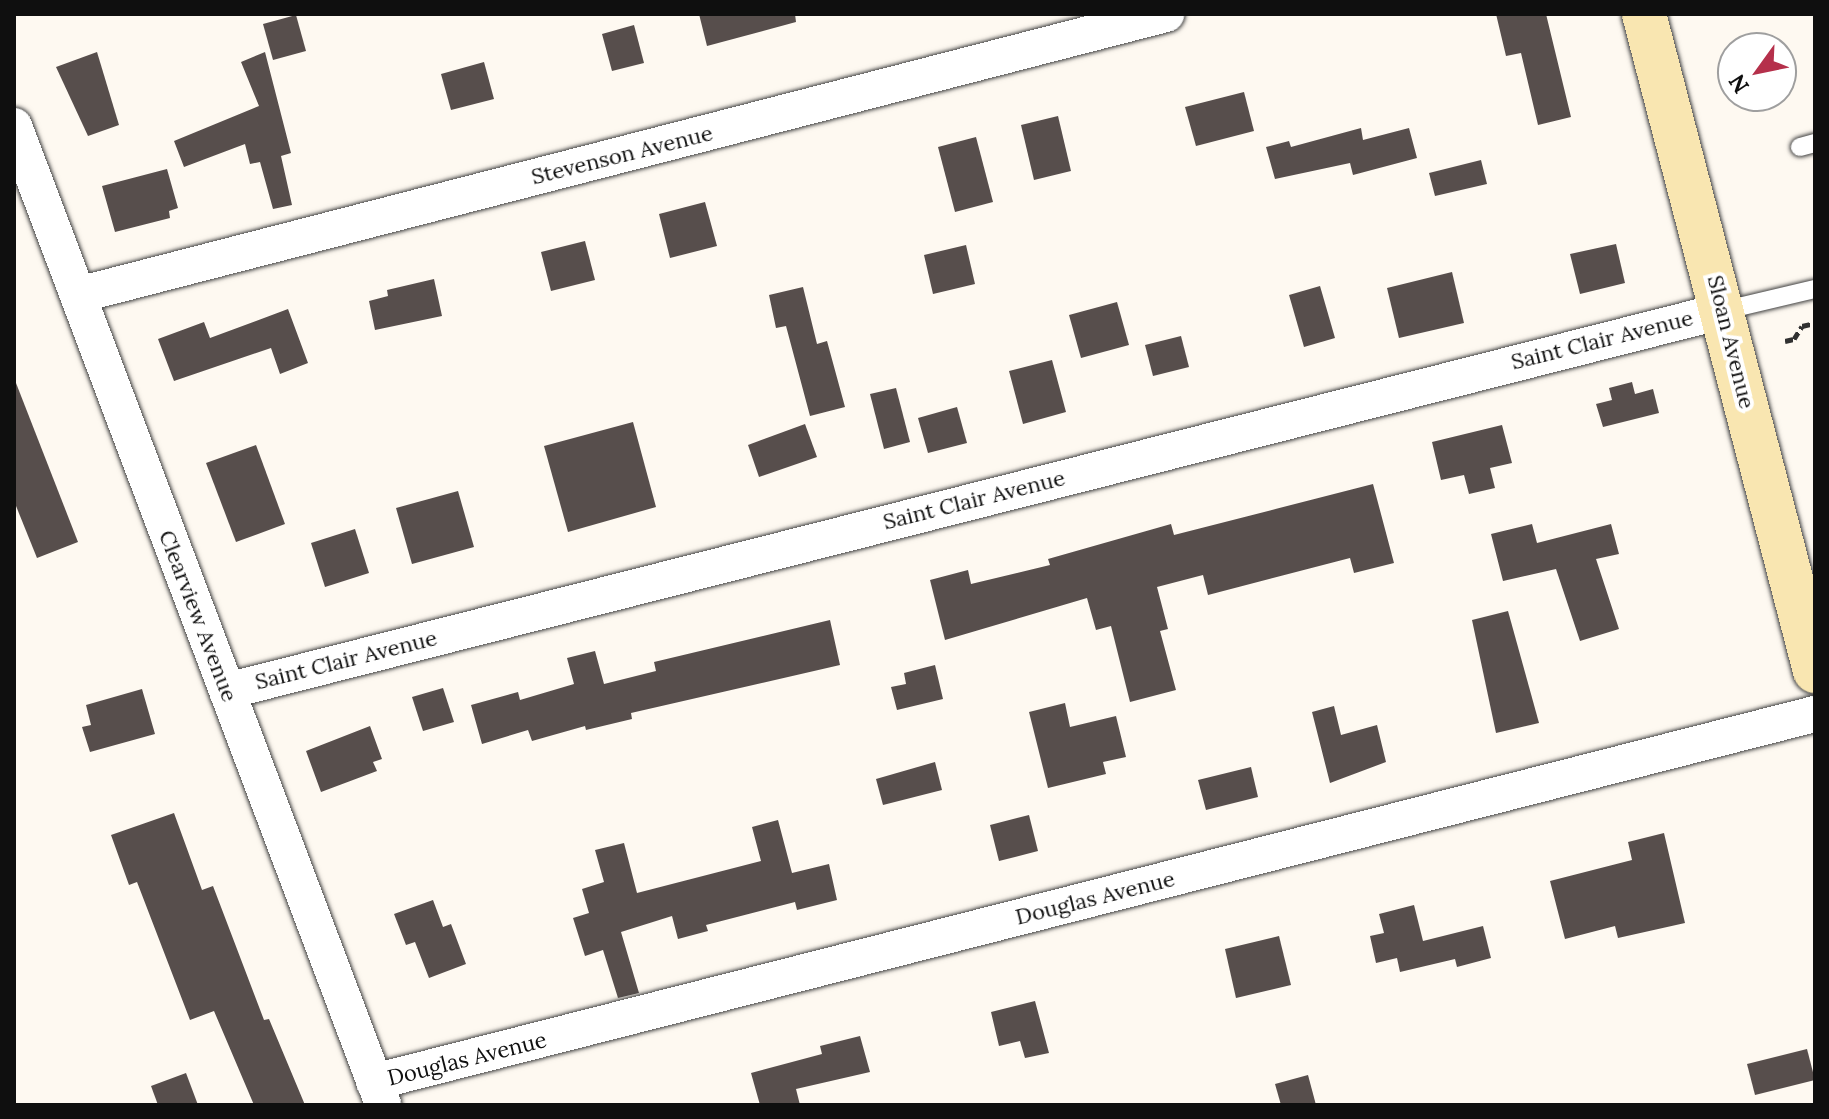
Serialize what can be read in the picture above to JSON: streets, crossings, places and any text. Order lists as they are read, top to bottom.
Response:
{
  "streets": {
    "main road": ["Sloan Avenue"],
    "street": [
      "Stevenson Avenue",
      "Saint Clair Avenue",
      "Clearview Avenue",
      "Douglas Avenue"
    ]
  },
  "crossings": [
    ["Stevenson Avenue", "Clearview Avenue"],
    ["Saint Clair Avenue", "Sloan Avenue"],
    ["Saint Clair Avenue", "Clearview Avenue"],
    ["Clearview Avenue", "Douglas Avenue"]
  ],
  "north": "bottom left"
}
